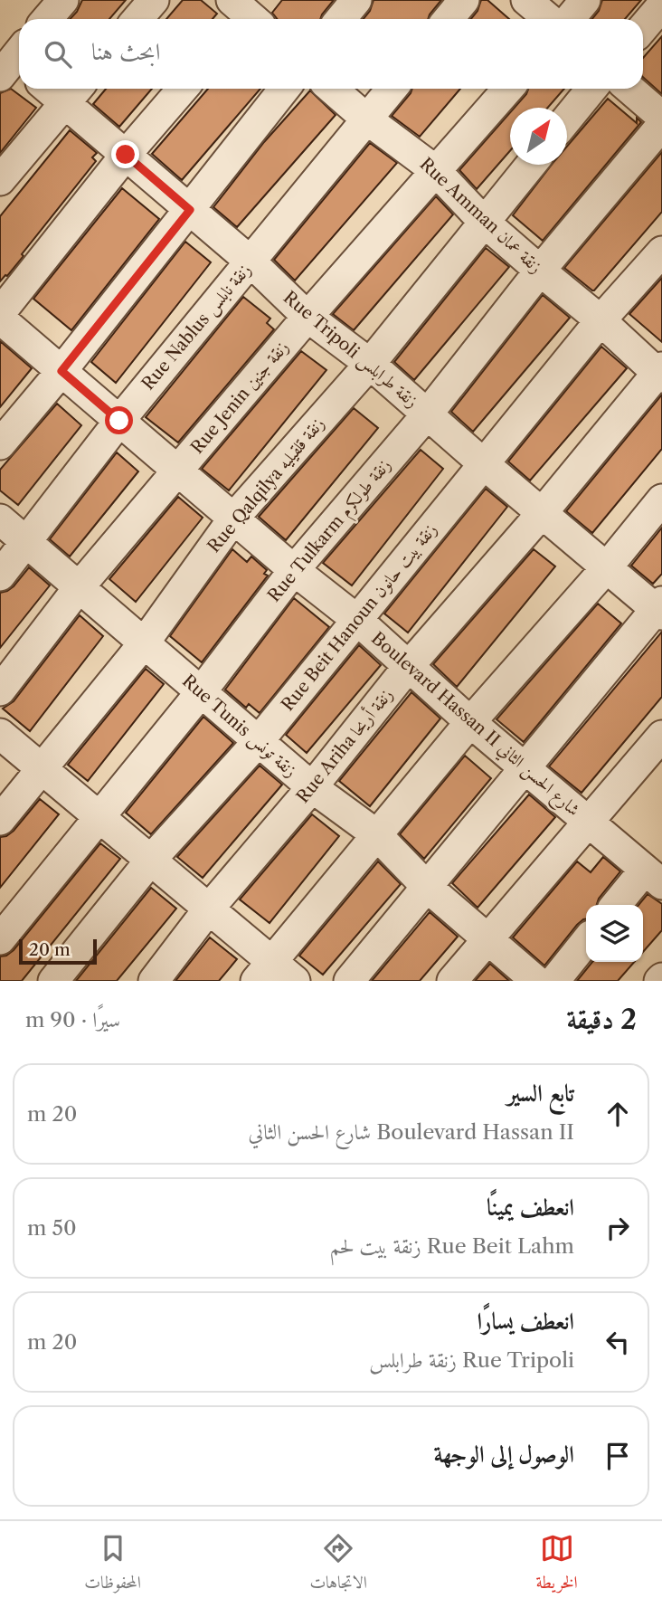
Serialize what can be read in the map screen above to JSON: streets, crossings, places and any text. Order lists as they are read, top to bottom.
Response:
{
  "streets": {
    "street": [
      "Rue Amman زنقة عمان",
      "Rue Nablus زنقة نابلس",
      "Rue Tripoli زنقة طرابلس",
      "Rue Jenin زنقة جنين",
      "Rue Qalqilya زنقة قلقيليه",
      "Rue Tulkarm زنقة طولكرم",
      "Rue Beit Hanoun زنقة بيت حانون",
      "Boulevard Hassan II شارع الحسن الثاني",
      "Rue Tunis زنقة تونس",
      "Rue Ariha زنقة أريحا"
    ]
  },
  "crossings": [
    ["Rue Amman زنقة عمان", "Rue Nablus زنقة نابلس"],
    ["Rue Amman زنقة عمان", "Rue Jenin زنقة جنين"],
    ["Rue Amman زنقة عمان", "Rue Qalqilya زنقة قلقيليه"],
    ["Rue Amman زنقة عمان", "Rue Tulkarm زنقة طولكرم"],
    ["Rue Amman زنقة عمان", "Rue Beit Hanoun زنقة بيت حانون"],
    ["Rue Amman زنقة عمان", "Rue Ariha زنقة أريحا"],
    ["Rue Nablus زنقة نابلس", "Rue Tripoli زنقة طرابلس"],
    ["Rue Nablus زنقة نابلس", "Boulevard Hassan II شارع الحسن الثاني"],
    ["Rue Nablus زنقة نابلس", "Rue Tunis زنقة تونس"],
    ["Rue Tripoli زنقة طرابلس", "Rue Jenin زنقة جنين"],
    ["Rue Tripoli زنقة طرابلس", "Rue Qalqilya زنقة قلقيليه"],
    ["Rue Tripoli زنقة طرابلس", "Rue Tulkarm زنقة طولكرم"],
    ["Rue Tripoli زنقة طرابلس", "Rue Beit Hanoun زنقة بيت حانون"],
    ["Rue Tripoli زنقة طرابلس", "Rue Ariha زنقة أريحا"],
    ["Rue Jenin زنقة جنين", "Boulevard Hassan II شارع الحسن الثاني"],
    ["Rue Jenin زنقة جنين", "Rue Tunis زنقة تونس"],
    ["Rue Qalqilya زنقة قلقيليه", "Boulevard Hassan II شارع الحسن الثاني"],
    ["Rue Qalqilya زنقة قلقيليه", "Rue Tunis زنقة تونس"],
    ["Rue Tulkarm زنقة طولكرم", "Boulevard Hassan II شارع الحسن الثاني"],
    ["Rue Tulkarm زنقة طولكرم", "Rue Tunis زنقة تونس"],
    ["Rue Beit Hanoun زنقة بيت حانون", "Boulevard Hassan II شارع الحسن الثاني"],
    ["Rue Beit Hanoun زنقة بيت حانون", "Rue Tunis زنقة تونس"],
    ["Boulevard Hassan II شارع الحسن الثاني", "Rue Ariha زنقة أريحا"],
    ["Rue Tunis زنقة تونس", "Rue Ariha زنقة أريحا"]
  ],
  "scale_bar": "20 m",
  "north": "top right",
  "page": {
    "search": "ابحث هنا",
    "scale": "20 m",
    "heading": ["2 دقيقة", "سيرًا · 90 m"],
    "list": [
      ["تابع السير", "Boulevard Hassan II شارع الحسن الثاني", "20 m"],
      ["انعطف يمينًا", "Rue Beit Lahm زنقة بيت لحم", "50 m"],
      ["انعطف يسارًا", "Rue Tripoli زنقة طرابلس", "20 m"],
      "الوصول إلى الوجهة"
    ],
    "nav": ["الخريطة", "الاتجاهات", "المحفوظات"]
  }
}
